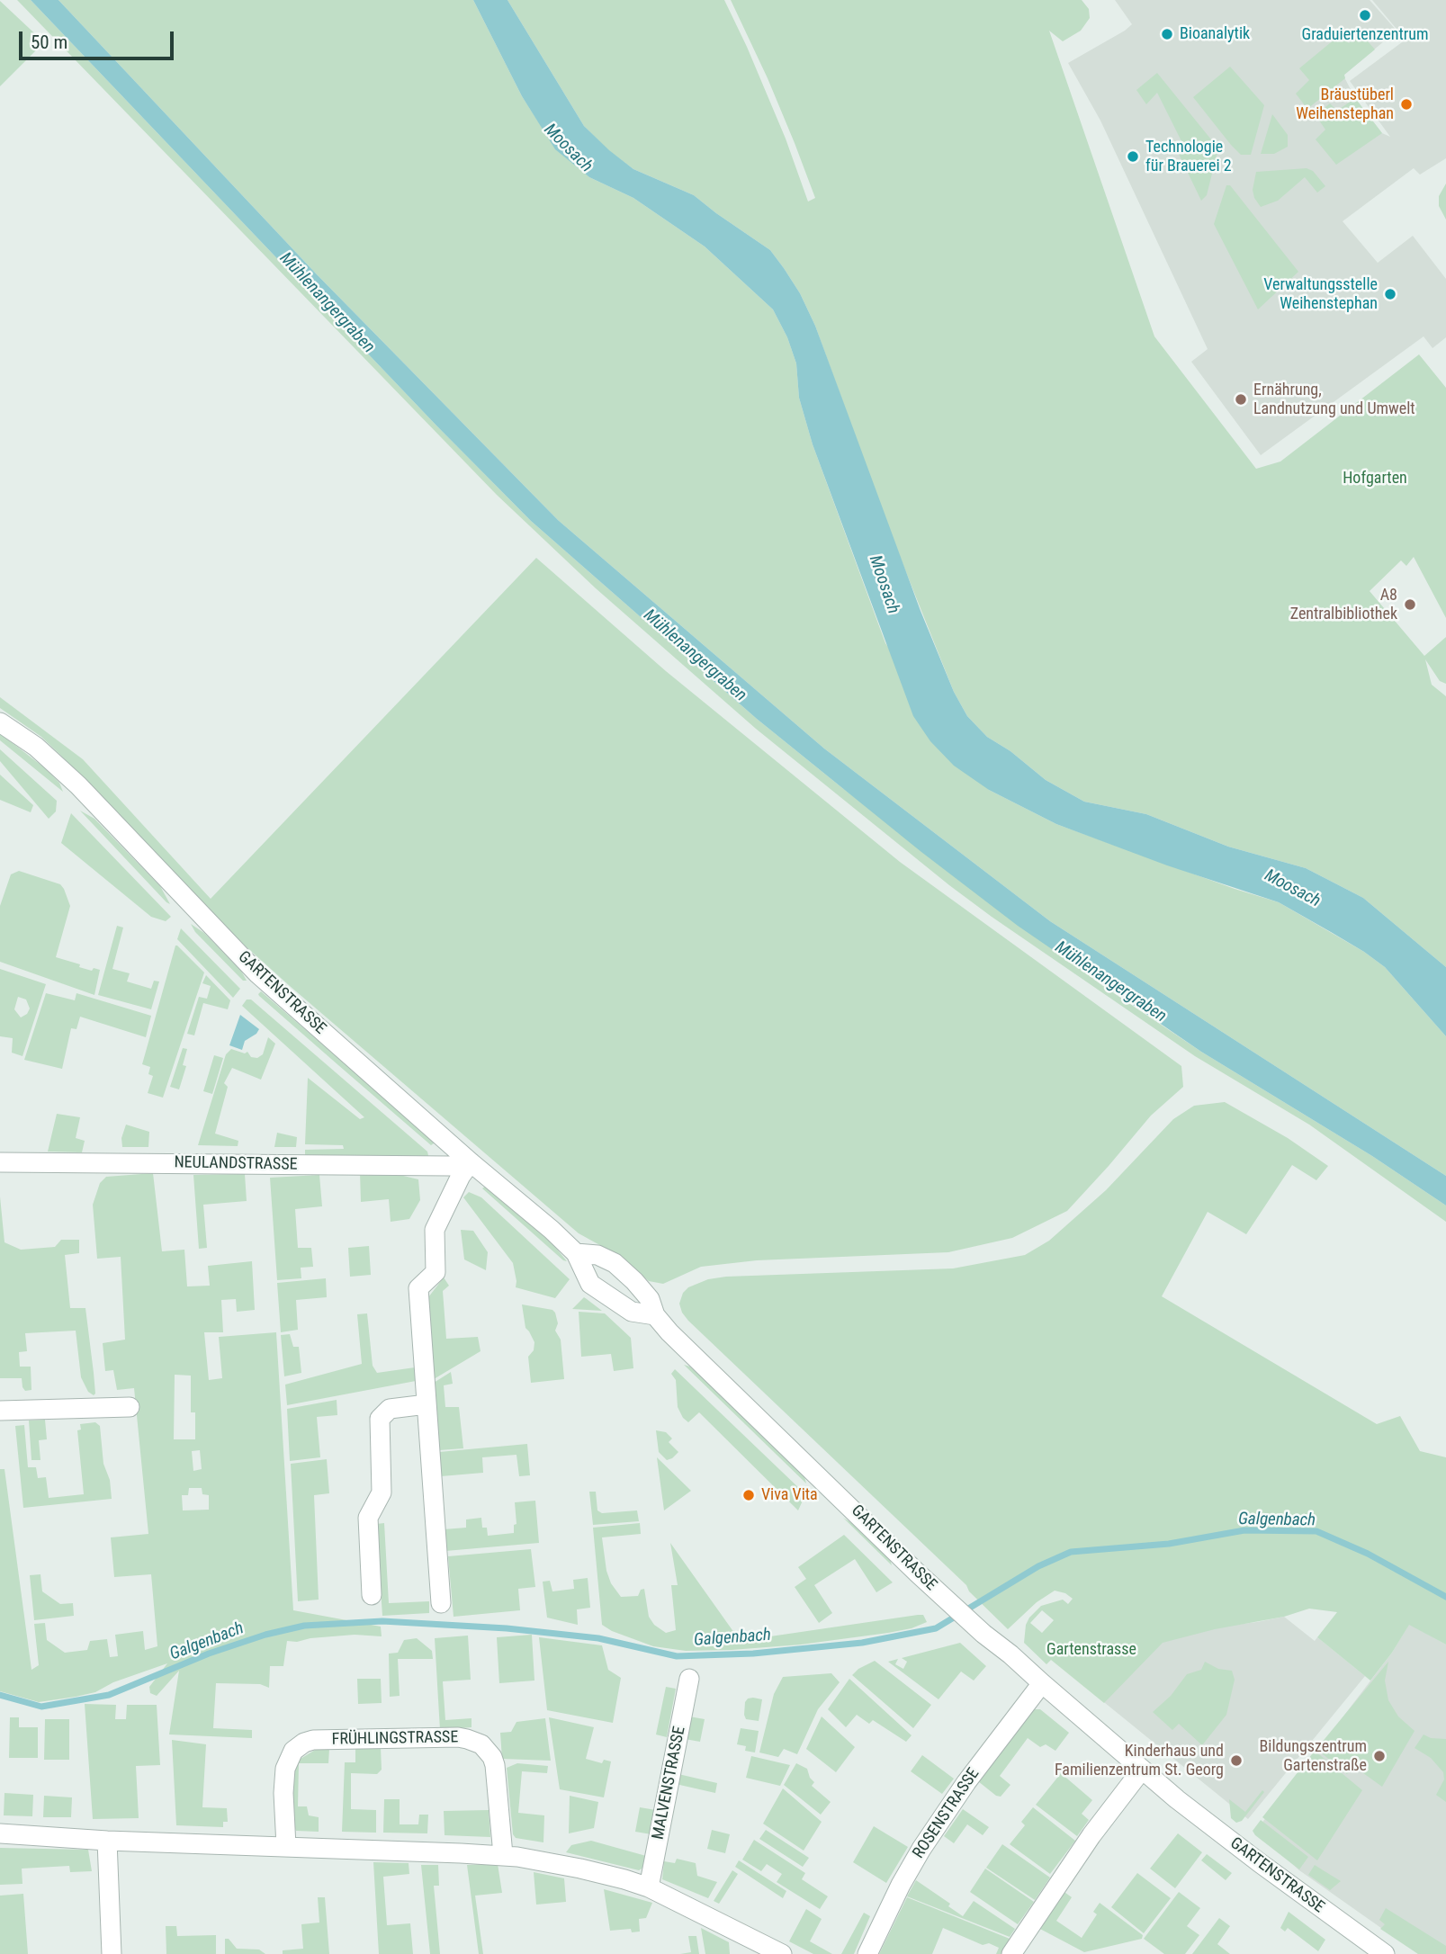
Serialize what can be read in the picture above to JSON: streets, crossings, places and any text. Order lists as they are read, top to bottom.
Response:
{
  "streets": {
    "street": [
      "GARTENSTRASSE",
      "NEULANDSTRASSE",
      "FRÜHLINGSTRASSE",
      "MALVENSTRASSE",
      "ROSENSTRASSE"
    ]
  },
  "crossings": [
    ["GARTENSTRASSE", "NEULANDSTRASSE"],
    ["GARTENSTRASSE", "ROSENSTRASSE"]
  ],
  "water": ["Moosach", "Mühlenangergraben", "Galgenbach"],
  "parks": ["Hofgarten", "Gartenstrasse"],
  "places": [
    "Graduiertenzentrum",
    "Bioanalytik",
    "Bräustüberl Weihenstephan",
    "Technologie für Brauerei 2",
    "Verwaltungsstelle Weihenstephan",
    "Ernährung, Landnutzung und Umwelt",
    "A8 Zentralbibliothek",
    "Viva Vita",
    "Bildungszentrum Gartenstraße",
    "Kinderhaus und Familienzentrum St. Georg"
  ],
  "scale_bar": "50 m"
}
